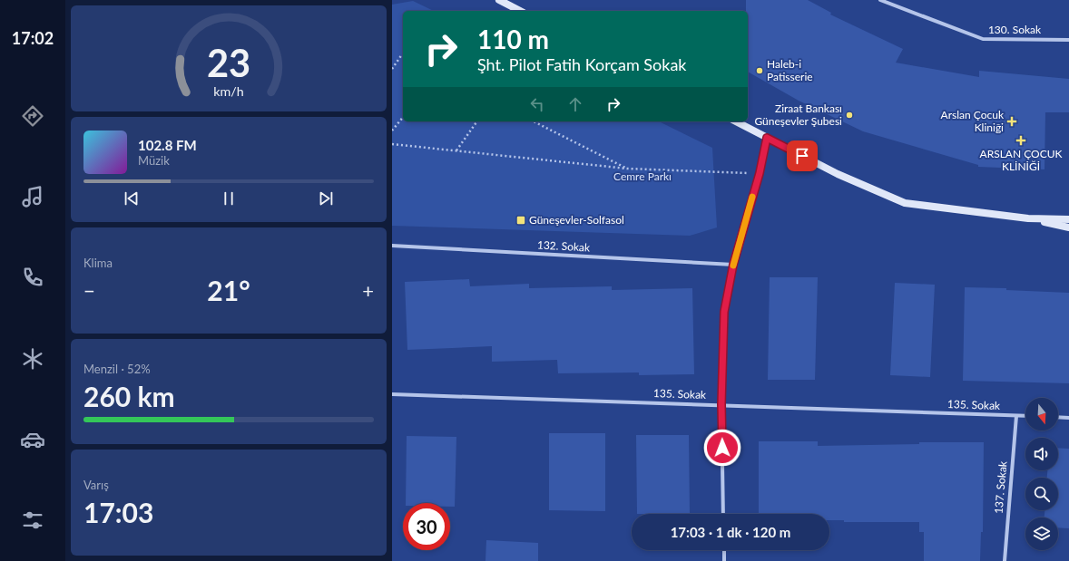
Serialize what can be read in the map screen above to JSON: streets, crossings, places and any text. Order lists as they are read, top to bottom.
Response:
{
  "streets": {
    "street": [
      "130. Sokak",
      "132. Sokak",
      "135. Sokak",
      "137. Sokak"
    ]
  },
  "crossings": [
    ["135. Sokak", "137. Sokak"]
  ],
  "parks": ["Cemre Parkı"],
  "places": {
    "other": ["Haleb-i Patisserie", "Ziraat Bankası Güneşevler Şubesi"],
    "health": ["Arslan Çocuk Kliniği", "ARSLAN ÇOCUK KLİNİĞİ"],
    "transit": ["Güneşevler-Solfasol"]
  },
  "north": "bottom",
  "page": {
    "tabs": "17:02",
    "turn": ["110 m", "Şht. Pilot Fatih Korçam Sokak"],
    "song": ["102.8 FM", "Müzik"],
    "tile": [
      "Klima",
      ["Menzil · 52%", "260 km"],
      ["Varış", "17:03"]
    ],
    "heat": ["−", "21°", "+"],
    "limit": "30",
    "trip": "17:03 · 1 dk · 120 m",
    "gauge": ["23", "km/h"]
  }
}
